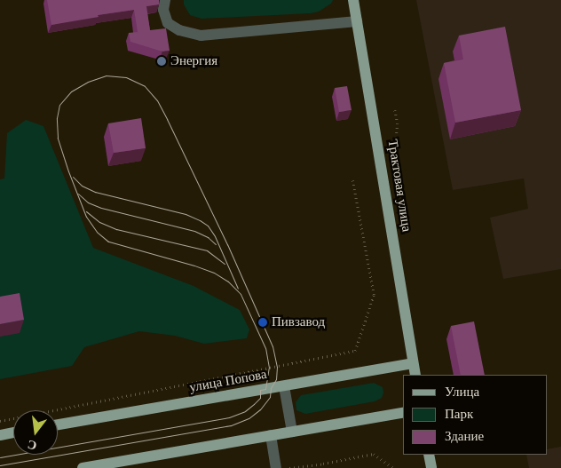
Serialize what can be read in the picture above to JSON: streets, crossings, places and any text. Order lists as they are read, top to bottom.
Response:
{
  "streets": {
    "main road": ["Трактовая улица", "улица Попова"]
  },
  "crossings": [
    ["Трактовая улица", "улица Попова"]
  ],
  "places": ["Энергия", "Пивзавод"],
  "legend": ["Улица", "Парк", "Здание"],
  "north": "bottom"
}
